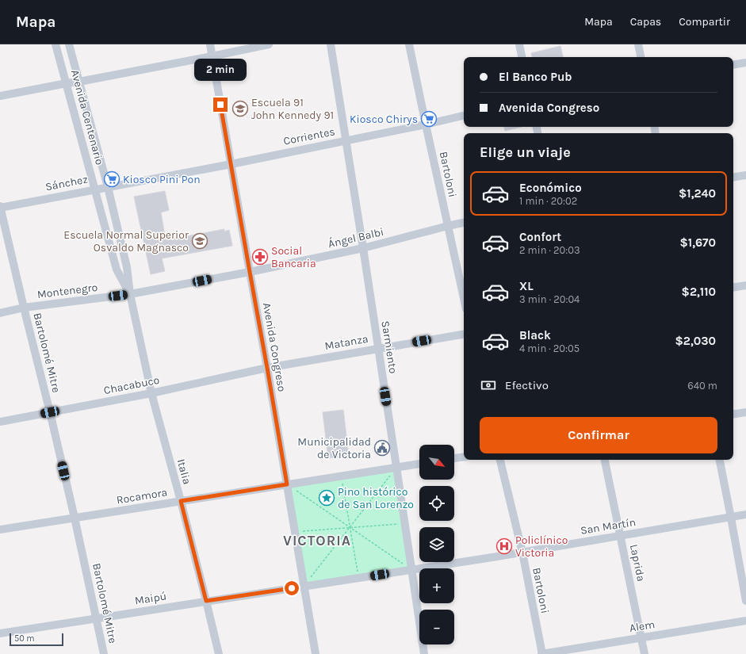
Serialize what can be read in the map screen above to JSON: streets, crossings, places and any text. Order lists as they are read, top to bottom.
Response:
{
  "streets": {
    "street": [
      "Avenida Centenario",
      "Corrientes",
      "Bartoloni",
      "Sánchez",
      "Ángel Balbi",
      "Montenegro",
      "Matanza",
      "Avenida Congreso",
      "Sarmiento",
      "Bartolomé Mitre",
      "Chacabuco",
      "Italia",
      "Rocamora",
      "San Martín",
      "Laprida",
      "Maipú",
      "Alem"
    ]
  },
  "crossings": [
    ["Avenida Centenario", "Sánchez"],
    ["Avenida Centenario", "Montenegro"],
    ["Avenida Centenario", "Italia"],
    ["Corrientes", "Bartoloni"],
    ["Corrientes", "Sánchez"],
    ["Corrientes", "Avenida Congreso"],
    ["Corrientes", "Sarmiento"],
    ["Bartoloni", "Ángel Balbi"],
    ["Bartoloni", "San Martín"],
    ["Bartoloni", "Alem"],
    ["Sánchez", "Avenida Congreso"],
    ["Sánchez", "Bartolomé Mitre"],
    ["Ángel Balbi", "Montenegro"],
    ["Ángel Balbi", "Avenida Congreso"],
    ["Ángel Balbi", "Sarmiento"],
    ["Montenegro", "Avenida Congreso"],
    ["Montenegro", "Bartolomé Mitre"],
    ["Montenegro", "Italia"],
    ["Matanza", "Avenida Congreso"],
    ["Matanza", "Sarmiento"],
    ["Matanza", "Chacabuco"],
    ["Avenida Congreso", "Chacabuco"],
    ["Avenida Congreso", "Rocamora"],
    ["Avenida Congreso", "San Martín"],
    ["Avenida Congreso", "Maipú"],
    ["Sarmiento", "Rocamora"],
    ["Sarmiento", "San Martín"],
    ["Bartolomé Mitre", "Chacabuco"],
    ["Bartolomé Mitre", "Rocamora"],
    ["Bartolomé Mitre", "Maipú"],
    ["Chacabuco", "Italia"],
    ["Italia", "Rocamora"],
    ["Italia", "Maipú"],
    ["San Martín", "Laprida"],
    ["San Martín", "Maipú"],
    ["Laprida", "Alem"]
  ],
  "districts": ["VICTORIA"],
  "places": {
    "school or university": ["Escuela 91 John Kennedy 91", "Escuela Normal Superior Osvaldo Magnasco"],
    "supermarket": ["Kiosco Chirys", "Kiosco Pini Pon"],
    "pharmacy": ["Social Bancaria"],
    "public building": ["Municipalidad de Victoria"],
    "place": ["Pino histórico de San Lorenzo"],
    "hospital": ["Policlínico Victoria"]
  },
  "scale_bar": "50 m",
  "north": "bottom right",
  "page": {
    "header": "Mapa",
    "nav": ["Mapa", "Capas", "Compartir"],
    "banner": ["El Banco Pub", "Avenida Congreso"],
    "bubble": "2 min",
    "heading": "Elige un viaje",
    "list": [
      {
        "name": "Económico",
        "note": "1 min · 20:02",
        "value": "$1,240"
      },
      {
        "name": "Confort",
        "note": "2 min · 20:03",
        "value": "$1,670"
      },
      {
        "name": "XL",
        "note": "3 min · 20:04",
        "value": "$2,110"
      },
      {
        "name": "Black",
        "note": "4 min · 20:05",
        "value": "$2,030"
      }
    ],
    "pay": ["Efectivo", "640 m"],
    "buttons": "Confirmar",
    "map_buttons": ["+", "−"],
    "scale": "50 m"
  }
}
